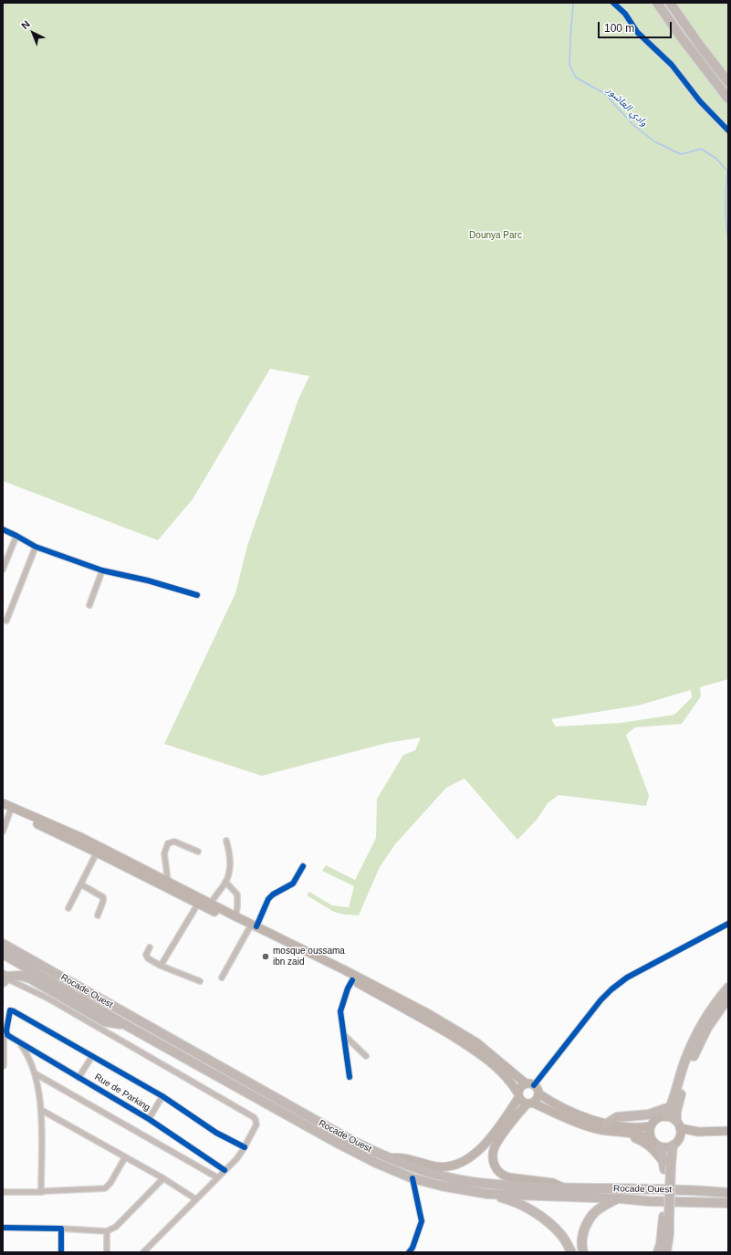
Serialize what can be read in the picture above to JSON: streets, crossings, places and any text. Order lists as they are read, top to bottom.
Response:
{
  "streets": {
    "highway": ["Rocade Ouest"],
    "street": ["Rue de Parking"]
  },
  "water": ["وادي العاشور"],
  "parks": ["Dounya Parc"],
  "places": ["mosque oussama ibn zaid"],
  "scale_bar": "100 m",
  "north": "top left"
}
